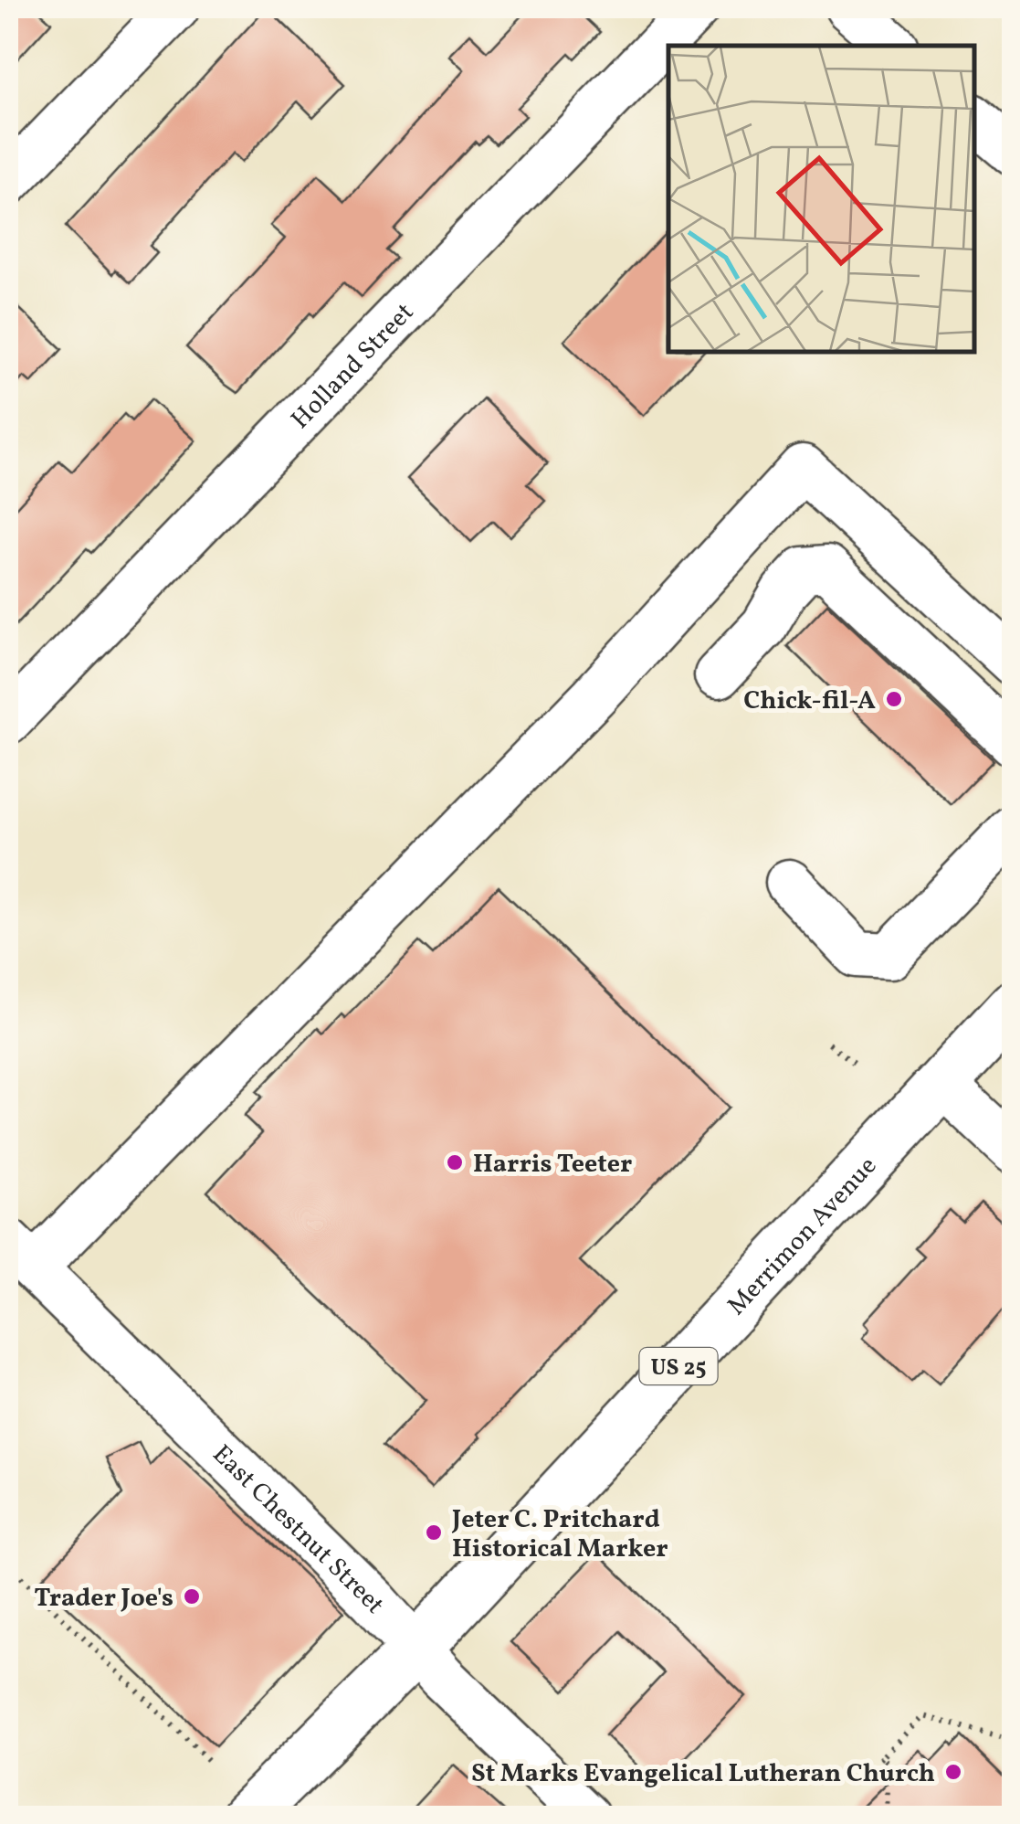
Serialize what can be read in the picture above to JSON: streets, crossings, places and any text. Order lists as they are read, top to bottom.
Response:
{
  "streets": {
    "main road": ["Merrimon Avenue", "US 25"],
    "street": ["Holland Street", "East Chestnut Street"]
  },
  "crossings": [
    ["Merrimon Avenue", "East Chestnut Street"]
  ],
  "places": [
    "Chick-fil-A",
    "Harris Teeter",
    "Jeter C. Pritchard Historical Marker",
    "Trader Joe's",
    "St Marks Evangelical Lutheran Church"
  ]
}
